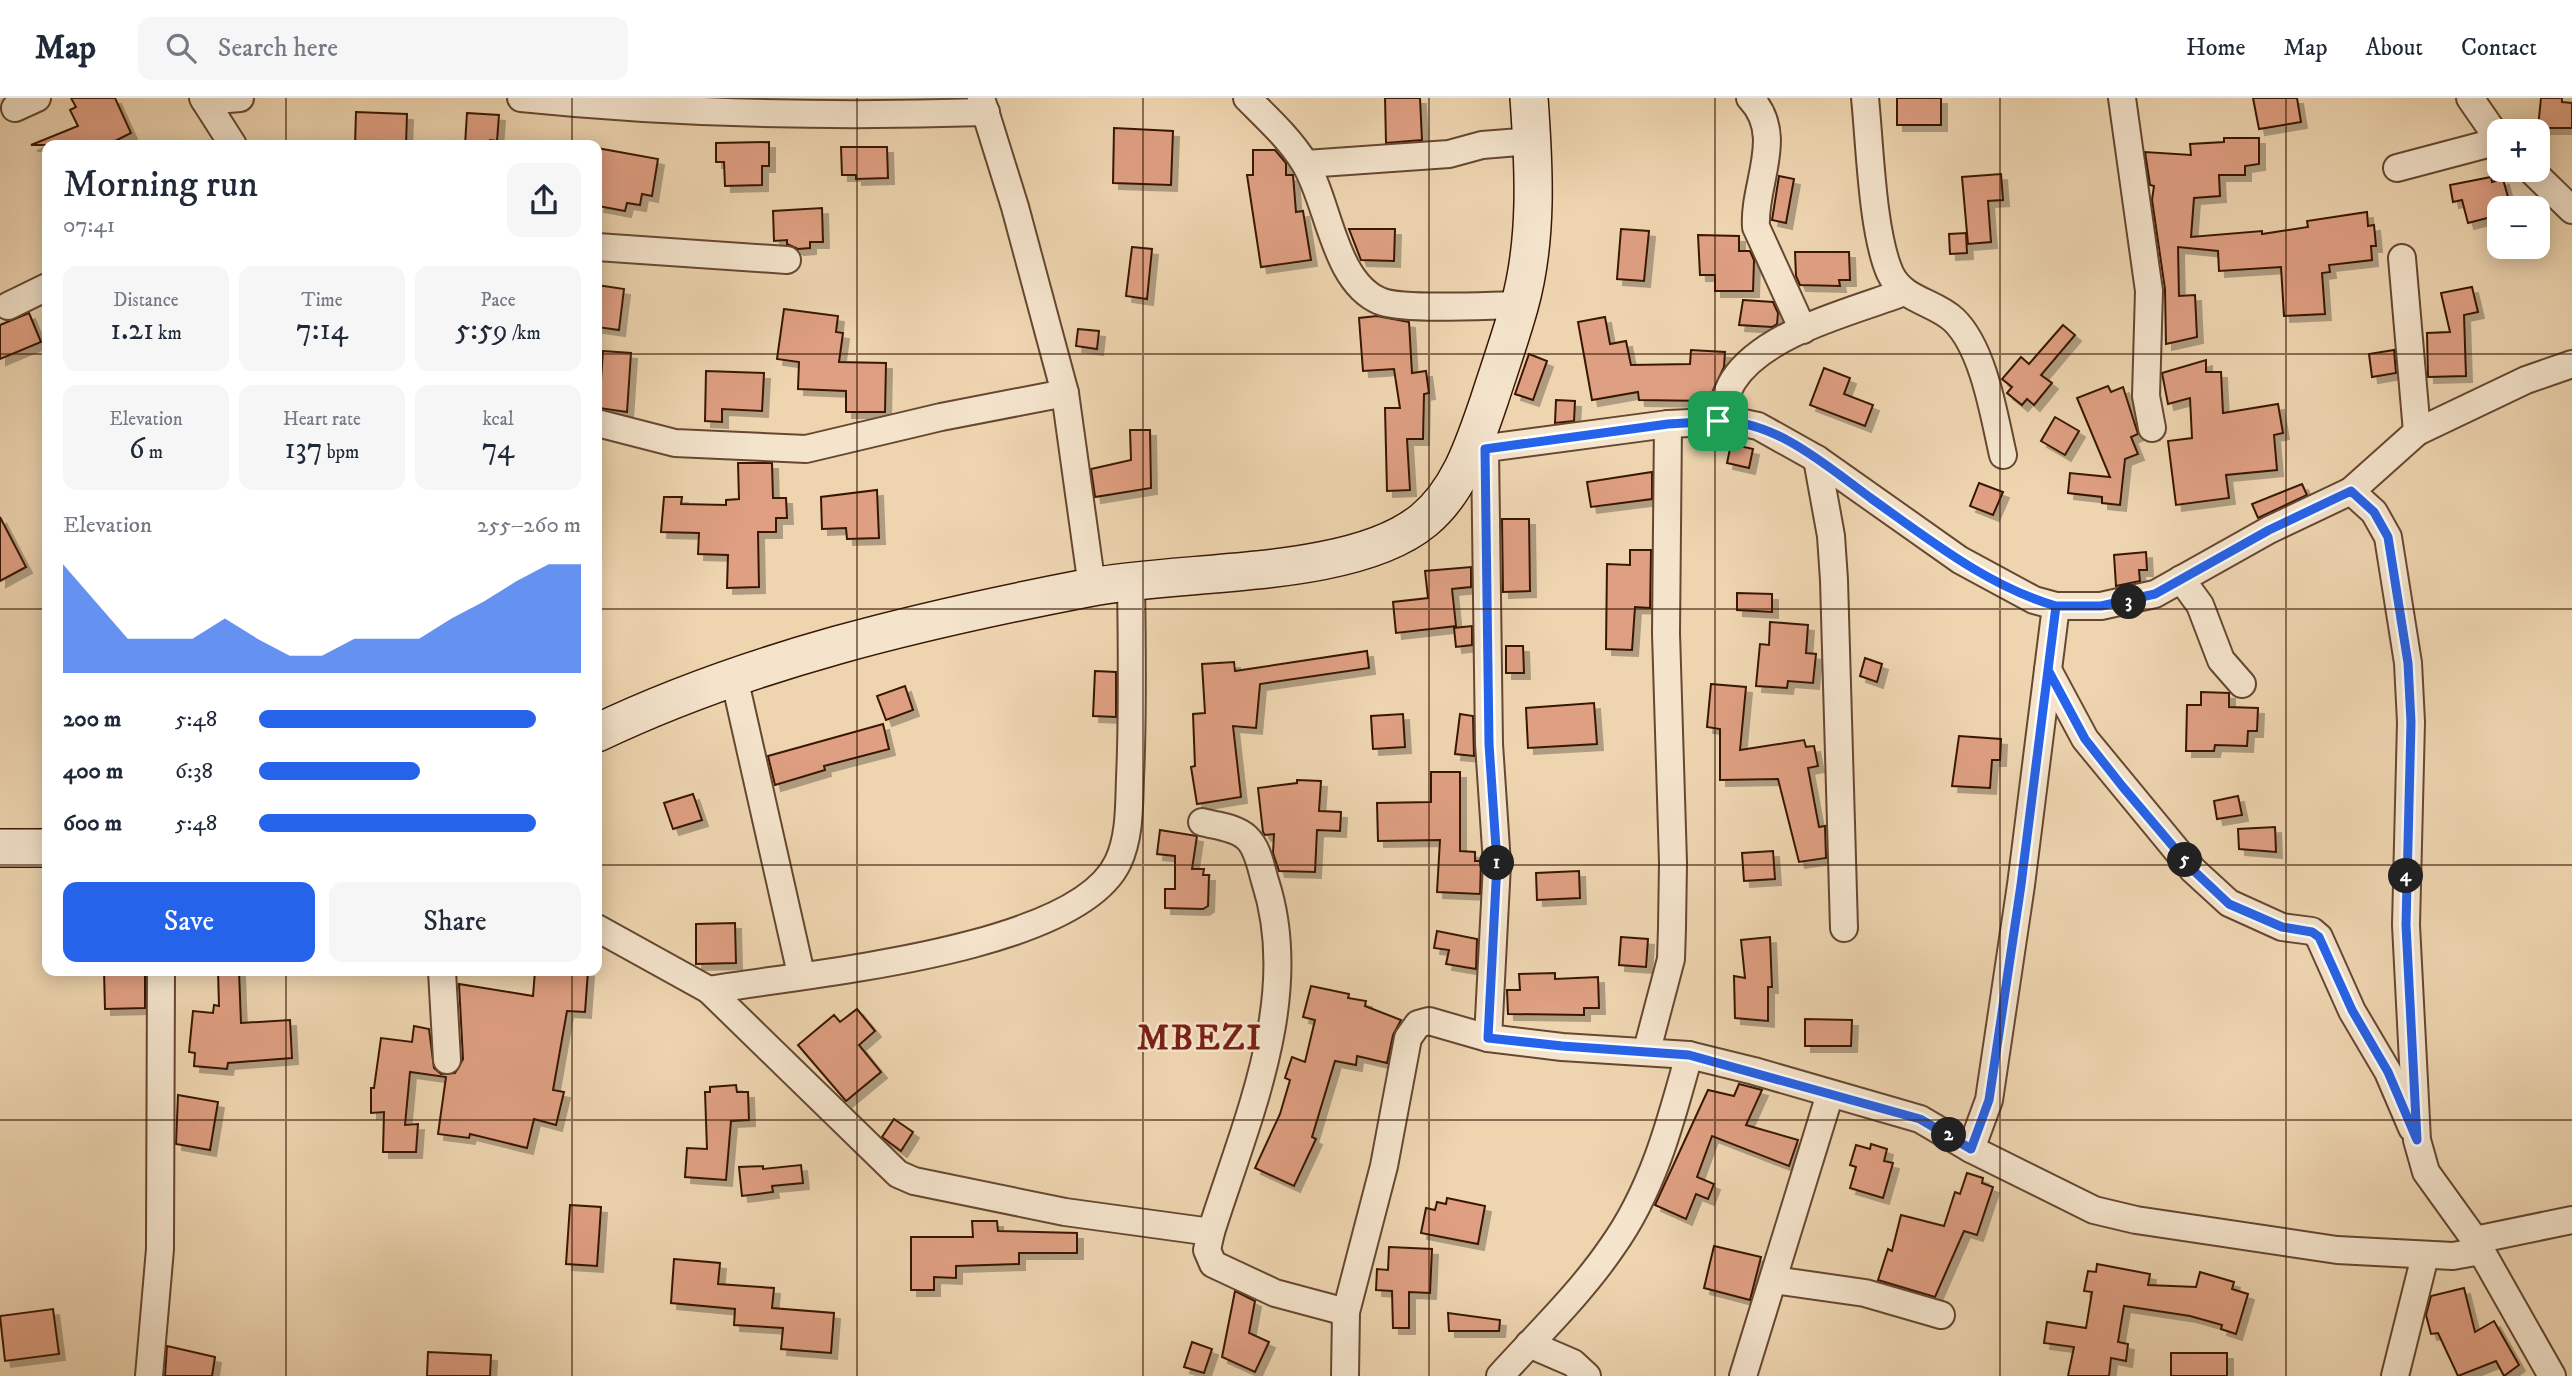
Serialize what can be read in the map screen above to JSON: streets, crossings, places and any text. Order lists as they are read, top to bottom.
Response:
{
  "districts": ["MBEZI"],
  "page": {
    "header": "Map",
    "search": "Search here",
    "nav": [
      "Home",
      "Map",
      "About",
      "Contact"
    ],
    "map_buttons": ["+", "−"],
    "heading": ["Morning run", "07:41"],
    "stats": [
      ["Distance", "1.21 km"],
      ["Time", "7:14"],
      ["Pace", "5:59 /km"],
      ["Elevation", "6 m"],
      ["Heart rate", "137 bpm"],
      ["kcal", "74"]
    ],
    "chart": ["Elevation", "255–260 m"],
    "pins": [
      "3",
      "5",
      "1",
      "4",
      "2"
    ],
    "list": [
      {
        "name": "200 m",
        "note": "5:48"
      },
      {
        "name": "400 m",
        "note": "6:38"
      },
      {
        "name": "600 m",
        "note": "5:48"
      }
    ],
    "buttons": ["Save", "Share"]
  }
}
